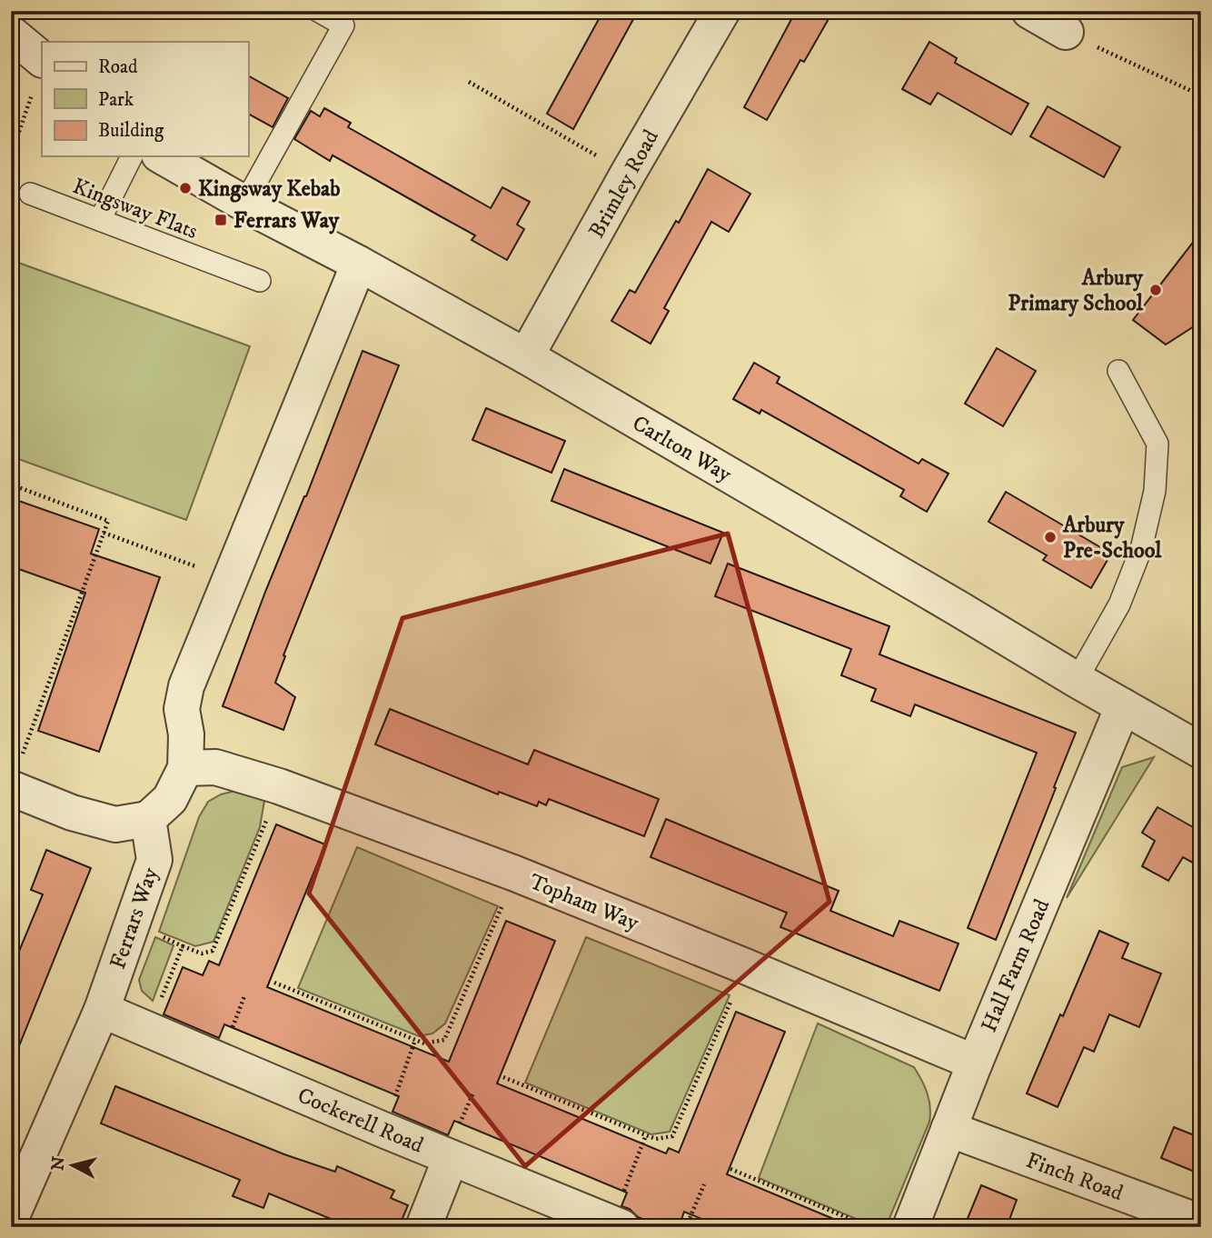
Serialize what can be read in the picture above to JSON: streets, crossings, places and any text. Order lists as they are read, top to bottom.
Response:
{
  "streets": {
    "street": [
      "Brimley Road",
      "Carlton Way",
      "Topham Way",
      "Ferrars Way",
      "Hall Farm Road",
      "Cockerell Road",
      "Finch Road"
    ],
    "lane": ["Kingsway Flats"]
  },
  "crossings": [
    ["Brimley Road", "Carlton Way"],
    ["Carlton Way", "Hall Farm Road"],
    ["Topham Way", "Hall Farm Road"],
    ["Ferrars Way", "Cockerell Road"],
    ["Hall Farm Road", "Finch Road"]
  ],
  "places": {
    "other": ["Kingsway Kebab", "Arbury Primary School", "Arbury Pre-School"],
    "transit": ["Ferrars Way"]
  },
  "legend": ["Road", "Park", "Building"],
  "north": "left"
}
